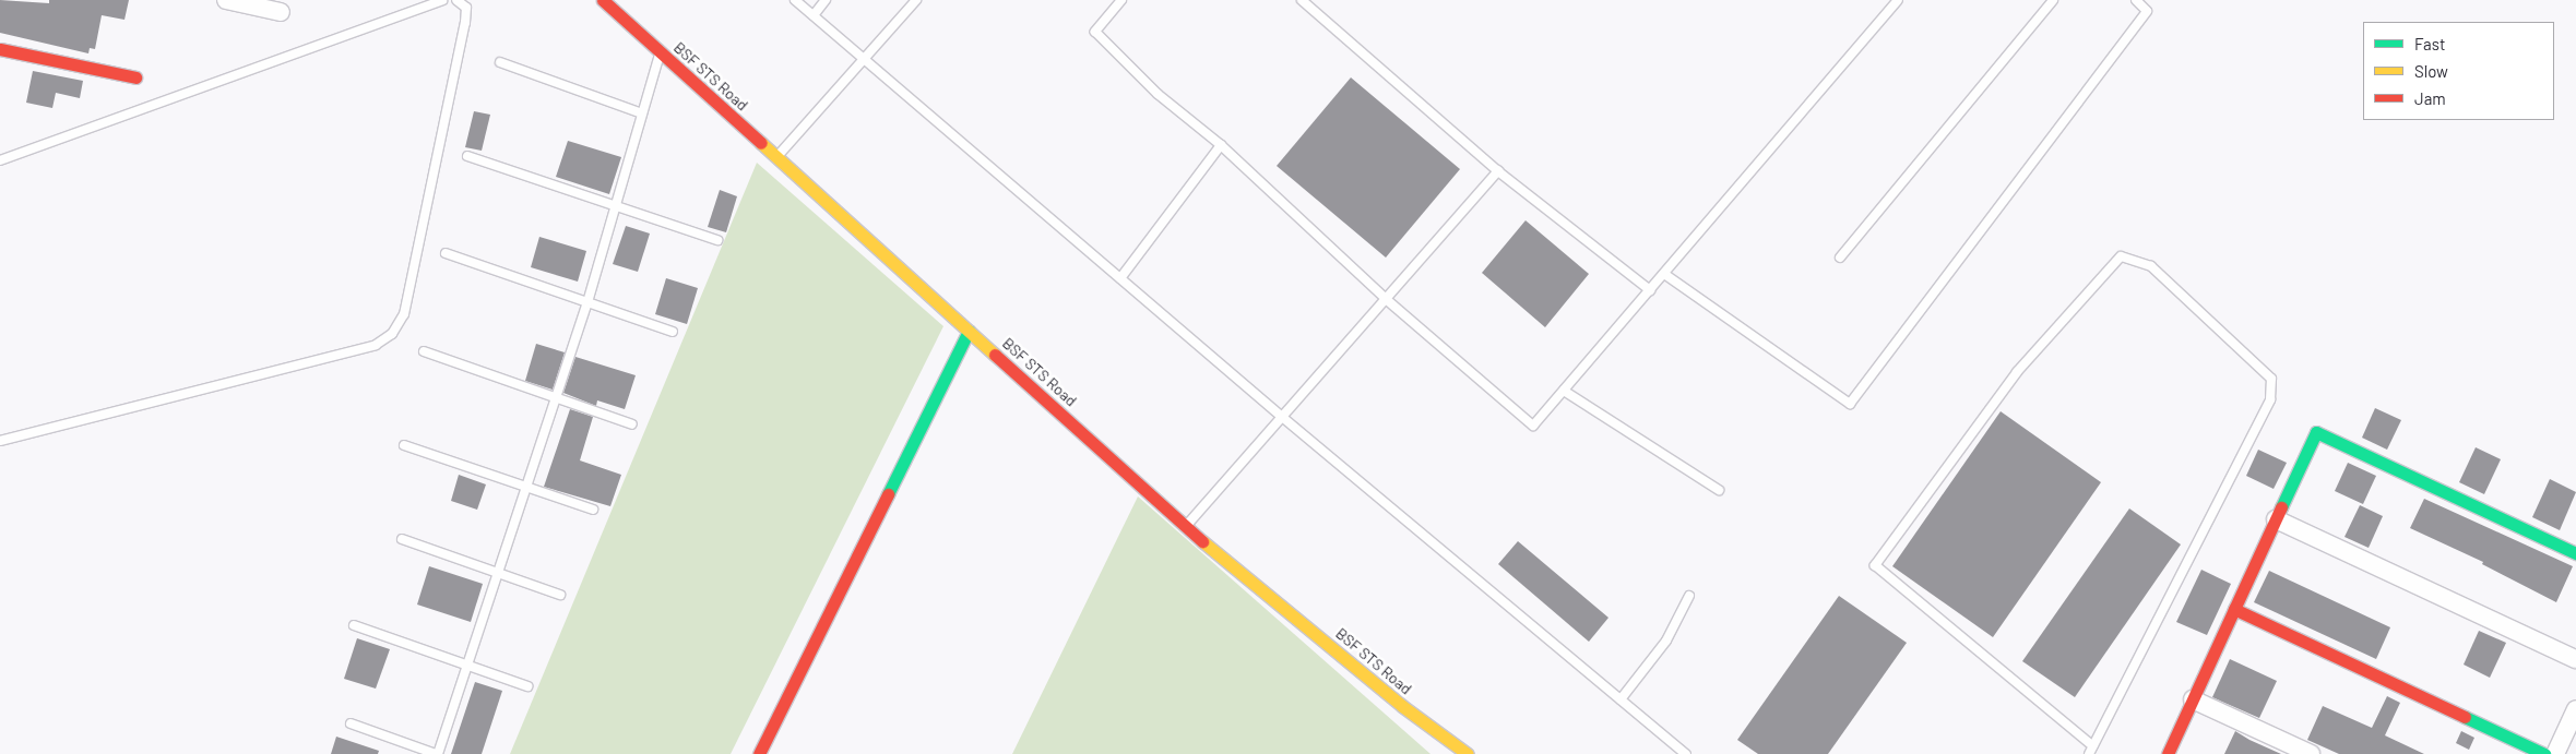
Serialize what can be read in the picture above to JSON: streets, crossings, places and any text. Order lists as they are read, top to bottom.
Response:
{
  "streets": {
    "street": ["BSF STS Road"]
  },
  "legend": ["Fast", "Slow", "Jam"]
}
